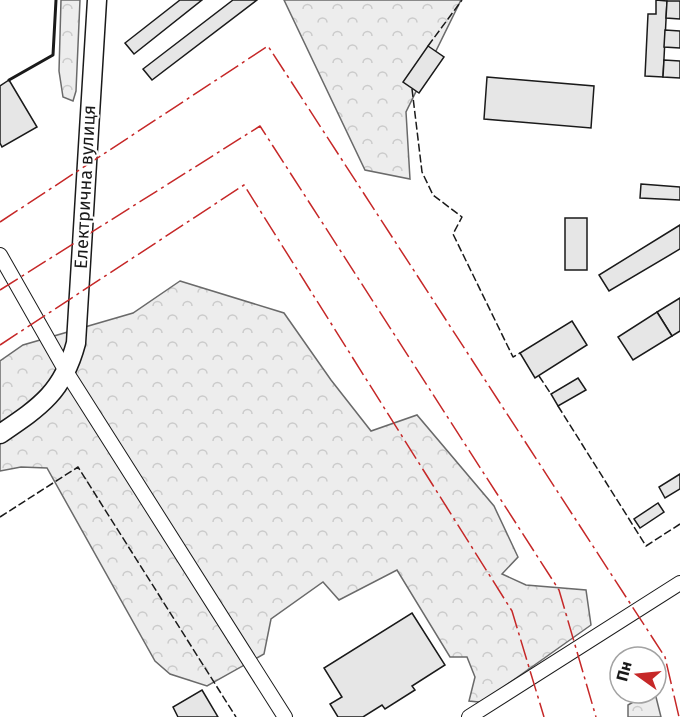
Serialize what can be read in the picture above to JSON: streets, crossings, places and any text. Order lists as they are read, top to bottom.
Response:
{
  "streets": {
    "street": ["Електрична вулиця"]
  },
  "north": "left"
}
